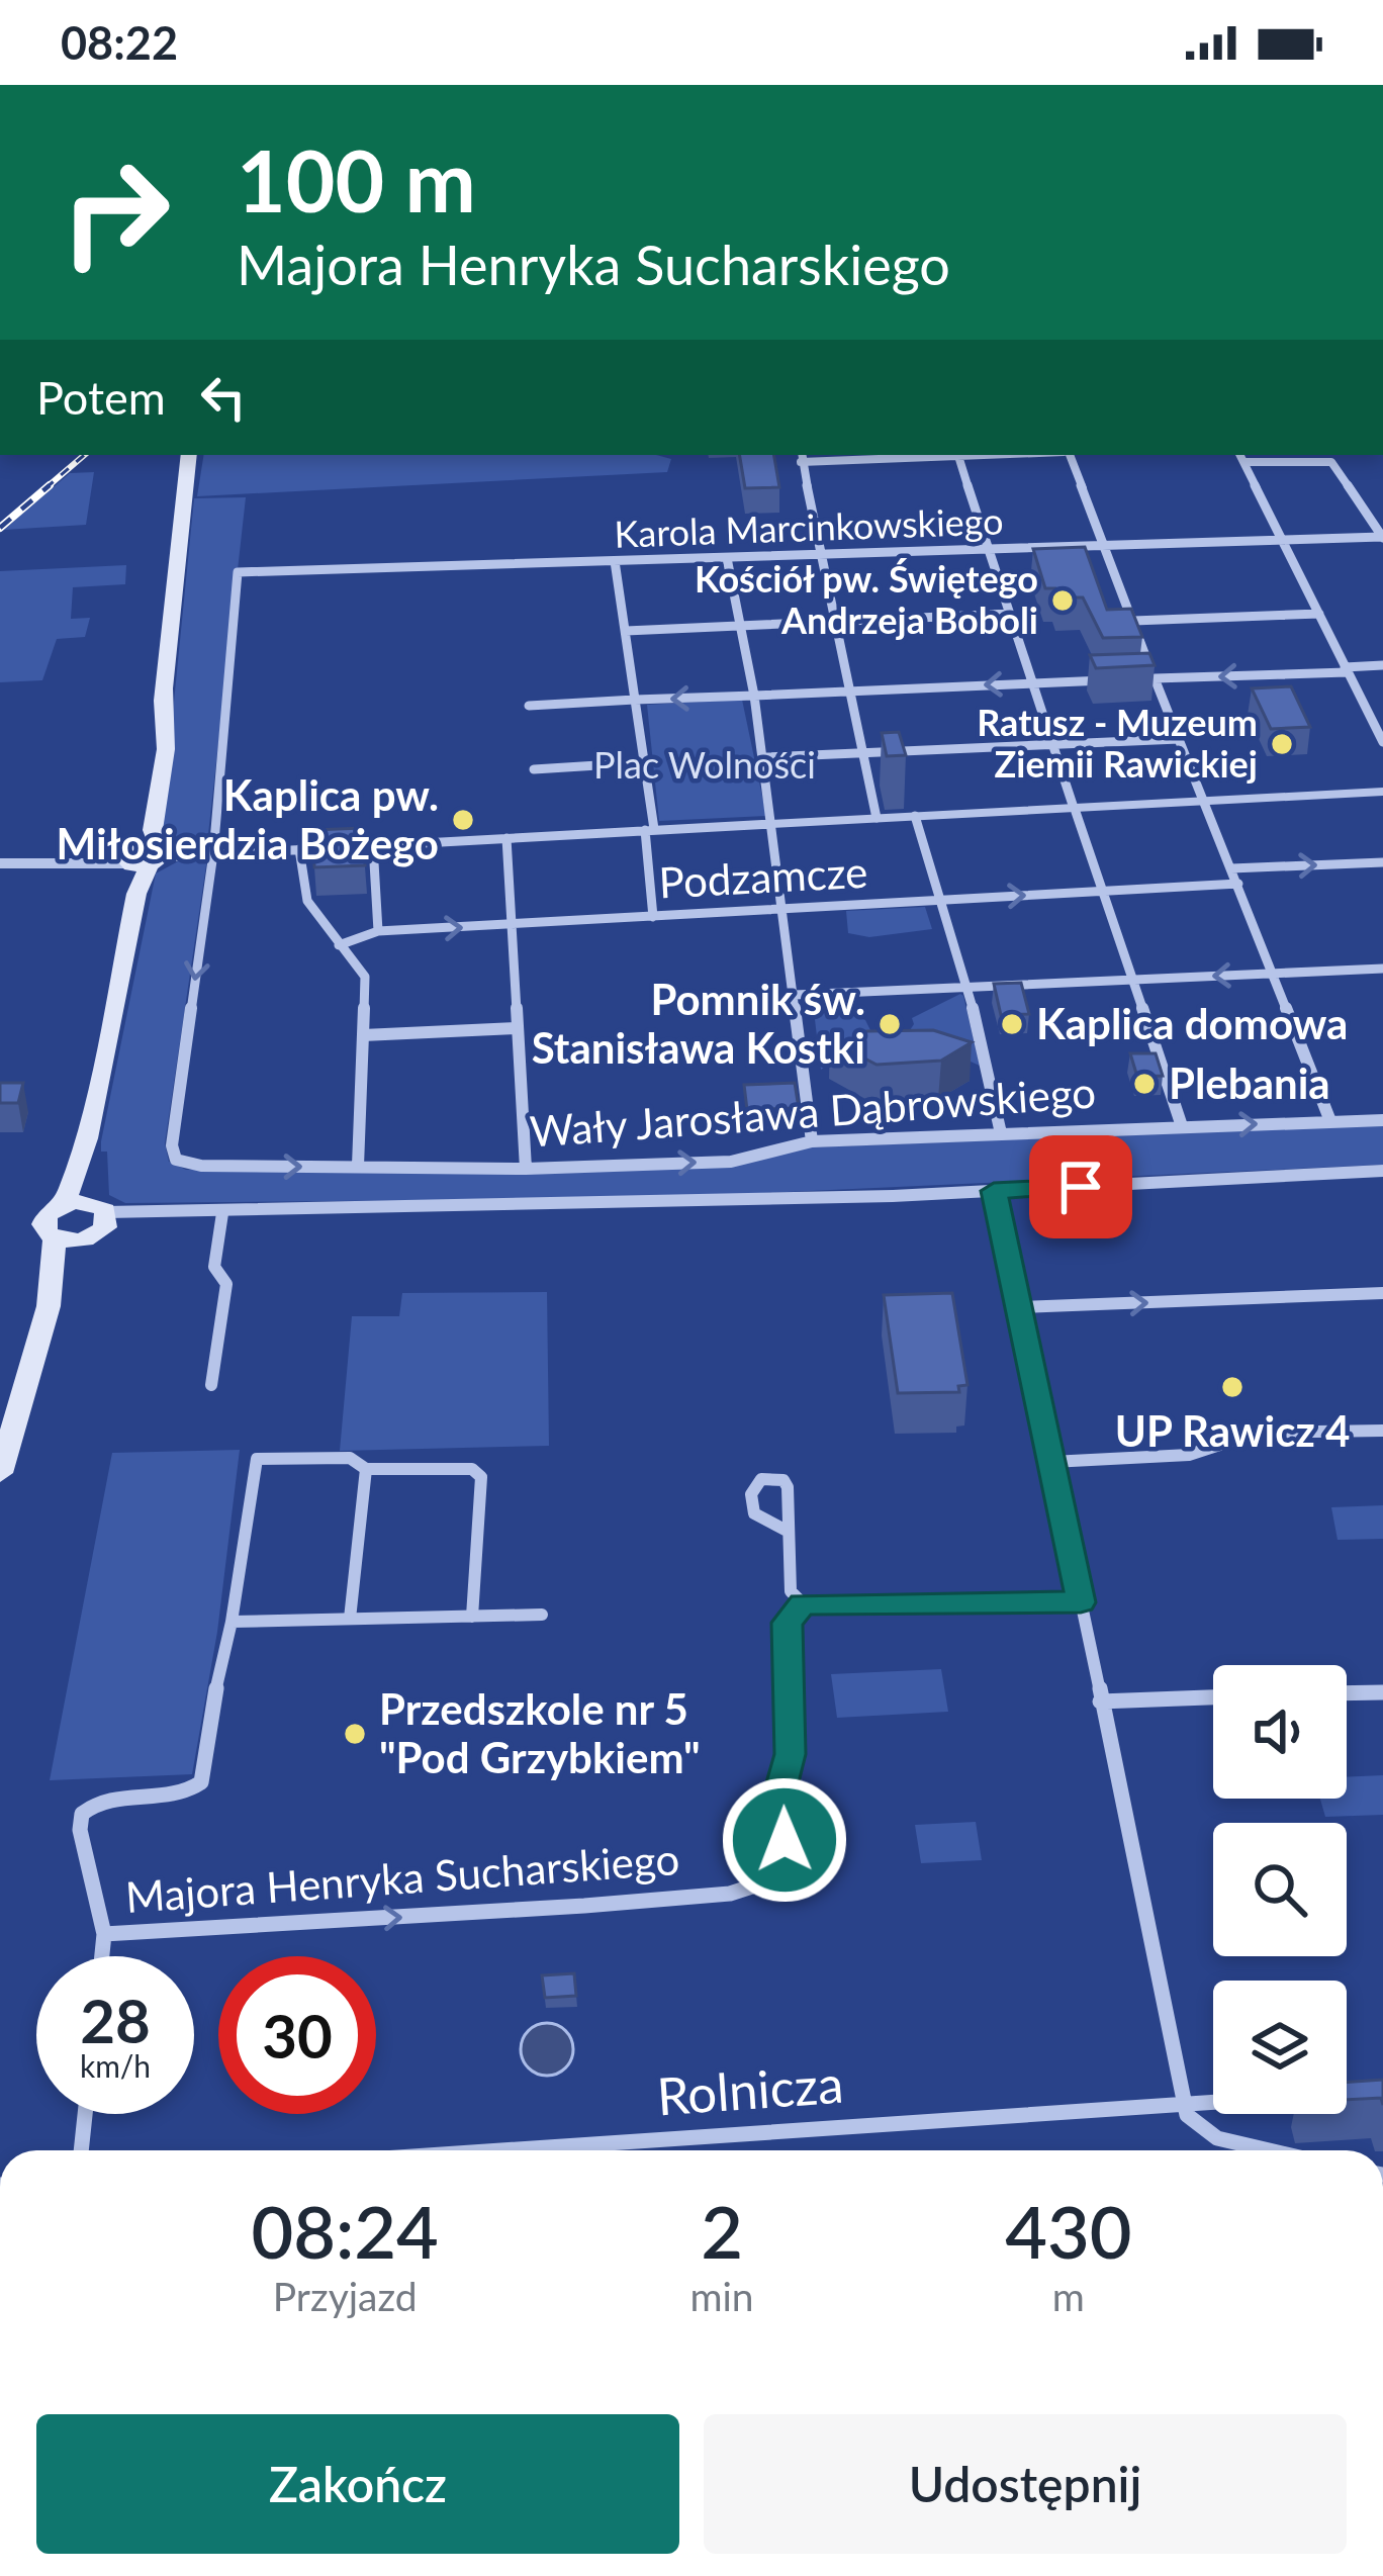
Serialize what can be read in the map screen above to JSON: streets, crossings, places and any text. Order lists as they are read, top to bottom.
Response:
{
  "streets": {
    "street": [
      "Karola Marcinkowskiego",
      "Podzamcze",
      "Wały Jarosława Dąbrowskiego",
      "Majora Henryka Sucharskiego",
      "Rolnicza"
    ]
  },
  "crossings": [
    ["Karola Marcinkowskiego", "Wały Jarosława Dąbrowskiego"]
  ],
  "one_way": ["Majora Henryka Sucharskiego"],
  "parks": ["Plac Wolności"],
  "places": [
    "Kościół pw. Świętego Andrzeja Boboli",
    "Ratusz - Muzeum Ziemii Rawickiej",
    "Kaplica pw. Miłosierdzia Bożego",
    "Pomnik św. Stanisława Kostki",
    "Kaplica domowa",
    "Plebania",
    "UP Rawicz 4",
    "Przedszkole nr 5 \"Pod Grzybkiem\""
  ],
  "page": {
    "status": "08:22",
    "turn": ["100 m", "Majora Henryka Sucharskiego"],
    "then": "Potem",
    "speed": "28 km/h",
    "limit": "30",
    "eta": [
      "08:24",
      "Przyjazd",
      "2",
      "min",
      "430",
      "m"
    ],
    "buttons": ["Zakończ", "Udostępnij"]
  }
}
